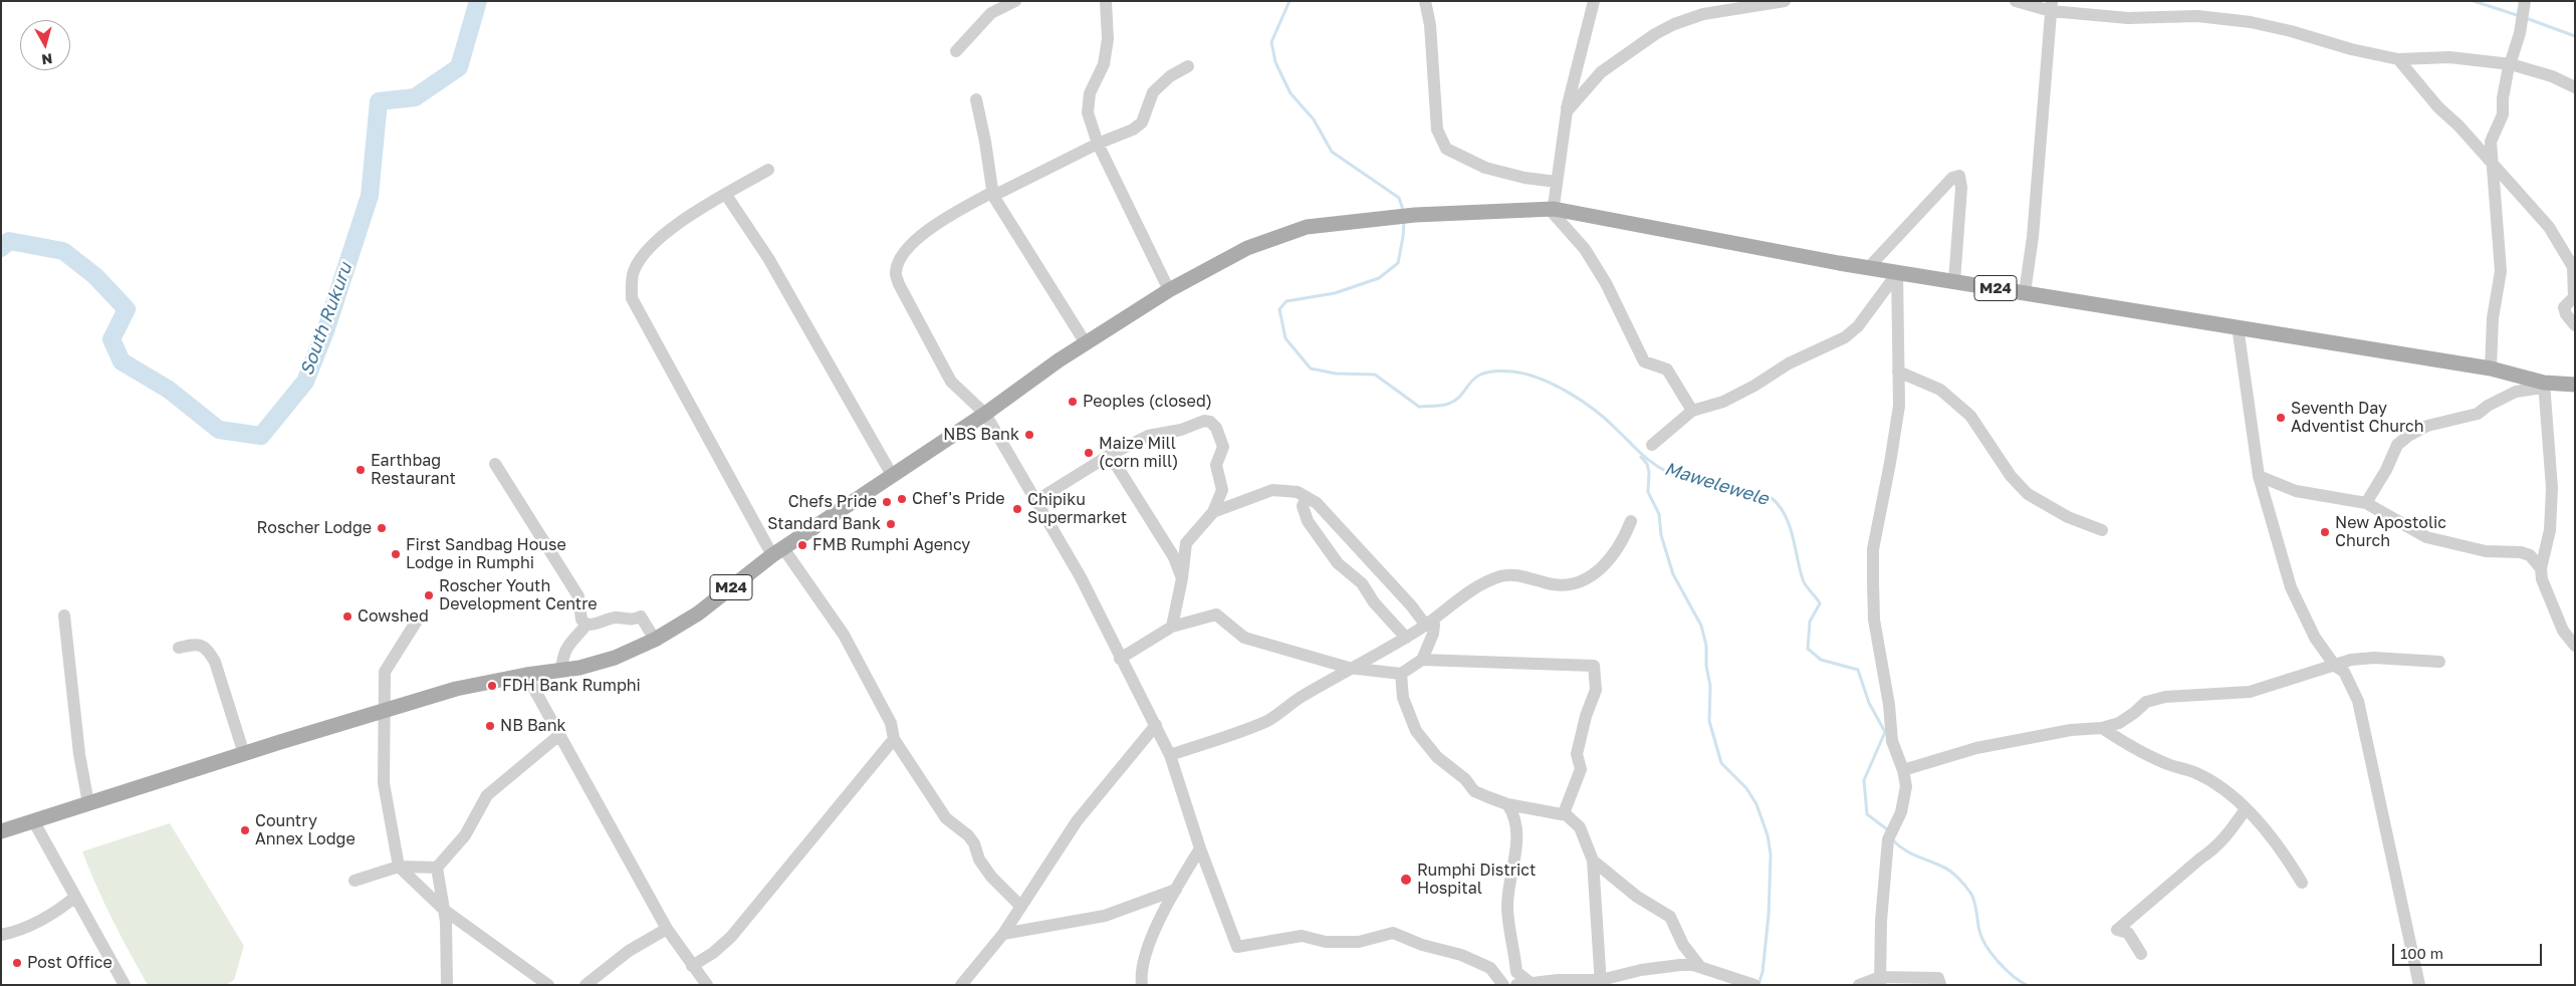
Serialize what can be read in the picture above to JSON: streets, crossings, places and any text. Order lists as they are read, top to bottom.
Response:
{
  "streets": {
    "main road": ["M24"]
  },
  "water": ["South Rukuru", "Mawelewele"],
  "places": [
    "Peoples (closed)",
    "Seventh Day Adventist Church",
    "NBS Bank",
    "Maize Mill (corn mill)",
    "Earthbag Restaurant",
    "Chef's Pride",
    "Chefs Pride",
    "Chipiku Supermarket",
    "Standard Bank",
    "Roscher Lodge",
    "New Apostolic Church",
    "FMB Rumphi Agency",
    "First Sandbag House Lodge in Rumphi",
    "Roscher Youth Development Centre",
    "Cowshed",
    "FDH Bank Rumphi",
    "NB Bank",
    "Country Annex Lodge",
    "Rumphi District Hospital",
    "Post Office"
  ],
  "scale_bar": "100 m",
  "north": "bottom"
}
